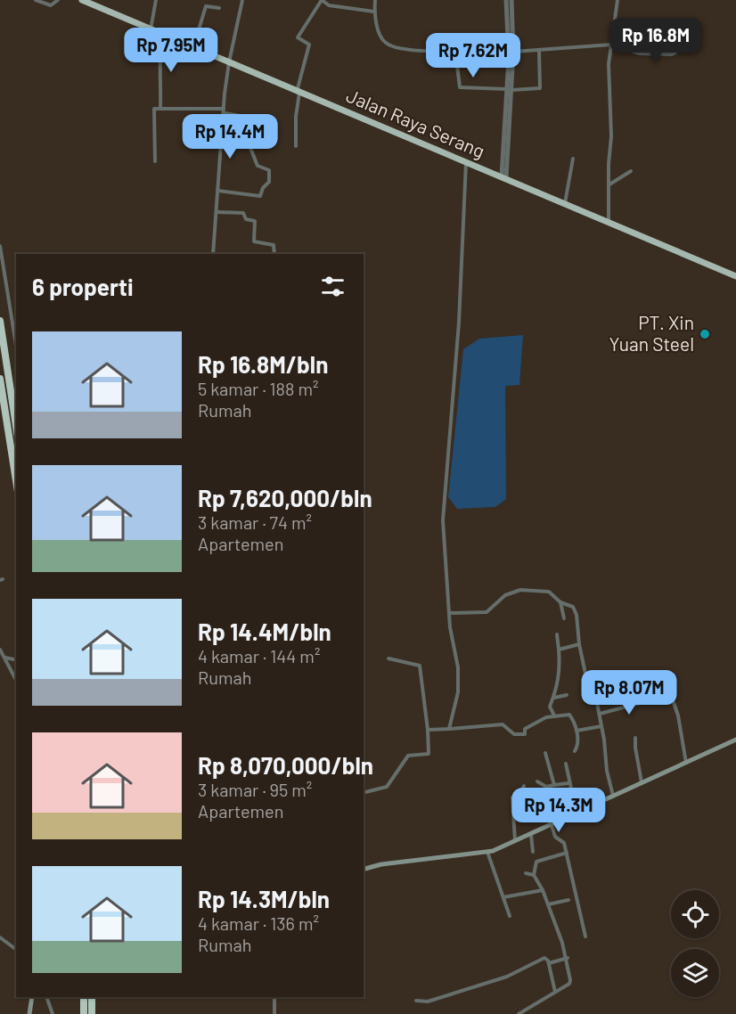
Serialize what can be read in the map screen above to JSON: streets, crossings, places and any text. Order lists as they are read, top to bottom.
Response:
{
  "streets": {
    "highway": ["Jalan Raya Serang"]
  },
  "places": ["PT. Xin Yuan Steel"],
  "page": {
    "price": [
      "Rp 16.8M",
      "Rp 7.95M",
      "Rp 7.62M",
      "Rp 14.4M",
      "Rp 8.07M",
      "Rp 14.3M"
    ],
    "heading": "6 properti",
    "list": [
      {
        "name": "Rp 16.8M/bln",
        "note": "5 kamar · 188 m² · Rumah"
      },
      {
        "name": "Rp 7,620,000/bln",
        "note": "3 kamar · 74 m² · Apartemen"
      },
      {
        "name": "Rp 14.4M/bln",
        "note": "4 kamar · 144 m² · Rumah"
      },
      {
        "name": "Rp 8,070,000/bln",
        "note": "3 kamar · 95 m² · Apartemen"
      },
      {
        "name": "Rp 14.3M/bln",
        "note": "4 kamar · 136 m² · Rumah"
      }
    ]
  }
}
